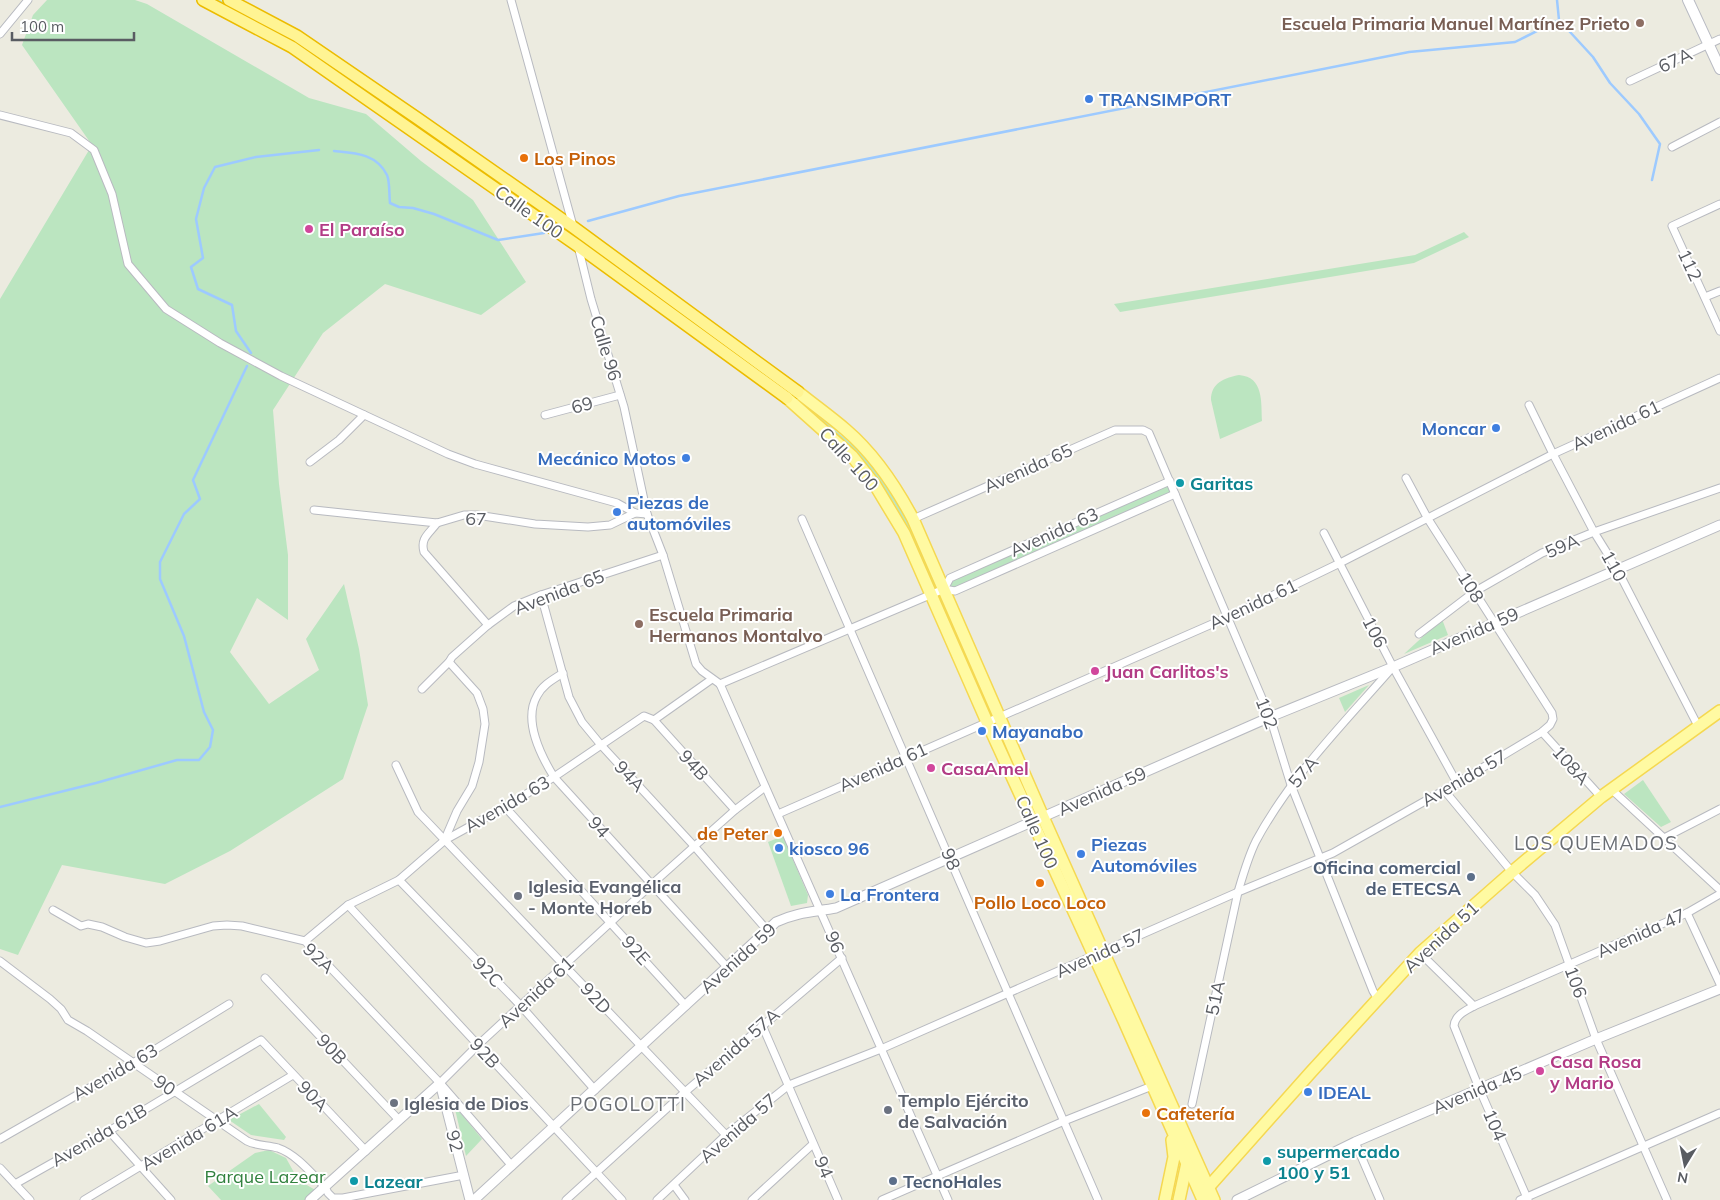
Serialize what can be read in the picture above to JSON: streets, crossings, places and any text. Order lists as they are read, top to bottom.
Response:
{
  "streets": {
    "highway": ["Calle 100"],
    "main road": ["Avenida 51"],
    "street": [
      "67A",
      "112",
      "Calle 96",
      "69",
      "Avenida 61",
      "Avenida 65",
      "67",
      "Avenida 63",
      "59A",
      "110",
      "108",
      "Avenida 59",
      "106",
      "102",
      "94B",
      "108A",
      "57A",
      "94A",
      "Avenida 57",
      "94",
      "98",
      "Avenida 47",
      "96",
      "92E",
      "92A",
      "92C",
      "92D",
      "51A",
      "Avenida 57A",
      "90B",
      "92B",
      "90",
      "Avenida 45",
      "90A",
      "104",
      "Avenida 61B",
      "Avenida 61A",
      "92"
    ]
  },
  "crossings": [
    ["Calle 100", "Calle 96"],
    ["Calle 100", "Avenida 61"],
    ["Calle 100", "Avenida 65"],
    ["Calle 100", "Avenida 63"],
    ["Calle 100", "Avenida 59"],
    ["Calle 100", "Avenida 57"],
    ["Calle 100", "Avenida 51"],
    ["Calle 96", "69"],
    ["Calle 96", "Avenida 65"],
    ["Calle 96", "Avenida 63"],
    ["Calle 96", "96"],
    ["Avenida 61", "110"],
    ["Avenida 61", "108"],
    ["Avenida 61", "106"],
    ["Avenida 61", "102"],
    ["Avenida 61", "94B"],
    ["Avenida 61", "94A"],
    ["Avenida 61", "94"],
    ["Avenida 61", "98"],
    ["Avenida 61", "96"],
    ["Avenida 61", "92E"],
    ["Avenida 61", "92A"],
    ["Avenida 61", "92C"],
    ["Avenida 61", "92D"],
    ["Avenida 61", "90B"],
    ["Avenida 61", "92B"],
    ["Avenida 61", "90"],
    ["Avenida 61", "90A"],
    ["Avenida 61", "92"],
    ["Avenida 65", "102"],
    ["Avenida 65", "94A"],
    ["Avenida 63", "102"],
    ["Avenida 63", "94B"],
    ["Avenida 63", "94A"],
    ["Avenida 63", "94"],
    ["Avenida 63", "98"],
    ["Avenida 63", "96"],
    ["Avenida 63", "92E"],
    ["Avenida 63", "92A"],
    ["Avenida 63", "92C"],
    ["Avenida 63", "92D"],
    ["Avenida 63", "92B"],
    ["Avenida 63", "90"],
    ["59A", "110"],
    ["59A", "108"],
    ["110", "Avenida 59"],
    ["110", "Avenida 51"],
    ["108", "Avenida 59"],
    ["108", "Avenida 57"],
    ["Avenida 59", "106"],
    ["Avenida 59", "102"],
    ["Avenida 59", "57A"],
    ["Avenida 59", "94A"],
    ["Avenida 59", "94"],
    ["Avenida 59", "98"],
    ["Avenida 59", "96"],
    ["Avenida 59", "92E"],
    ["Avenida 59", "92A"],
    ["Avenida 59", "92C"],
    ["Avenida 59", "92D"],
    ["Avenida 59", "92B"],
    ["106", "57A"],
    ["106", "Avenida 57"],
    ["106", "Avenida 47"],
    ["106", "Avenida 51"],
    ["106", "Avenida 45"],
    ["102", "57A"],
    ["102", "Avenida 57"],
    ["102", "Avenida 51"],
    ["108A", "Avenida 57"],
    ["108A", "Avenida 51"],
    ["57A", "Avenida 57"],
    ["57A", "51A"],
    ["94A", "94"],
    ["Avenida 57", "94"],
    ["Avenida 57", "98"],
    ["Avenida 57", "96"],
    ["Avenida 57", "92D"],
    ["Avenida 57", "51A"],
    ["94", "Avenida 57A"],
    ["Avenida 47", "104"],
    ["96", "Avenida 57A"],
    ["92A", "92"],
    ["92D", "Avenida 57A"],
    ["Avenida 57A", "92B"],
    ["90", "Avenida 61B"],
    ["90", "Avenida 61A"],
    ["90", "92"],
    ["Avenida 45", "104"],
    ["90A", "Avenida 61B"],
    ["90A", "Avenida 61A"]
  ],
  "districts": ["LOS QUEMADOS", "POGOLOTTI"],
  "parks": ["Parque Lazear"],
  "places": [
    "Escuela Primaria Manuel Martínez Prieto",
    "TRANSIMPORT",
    "Los Pinos",
    "El Paraíso",
    "Moncar",
    "Mecánico Motos",
    "Garitas",
    "Piezas de automóviles",
    "Escuela Primaria Hermanos Montalvo",
    "Juan Carlitos's",
    "Mayanabo",
    "CasaAmel",
    "de Peter",
    "kiosco 96",
    "Piezas Automóviles",
    "Oficina comercial de ETECSA",
    "Pollo Loco Loco",
    "La Frontera",
    "Iglesia Evangélica - Monte Horeb",
    "Casa Rosa y Mario",
    "IDEAL",
    "Iglesia de Dios",
    "Templo Ejército de Salvación",
    "Cafetería",
    "supermercado 100 y 51",
    "Lazear",
    "TecnoHales"
  ],
  "scale_bar": "100 m",
  "north": "bottom"
}
